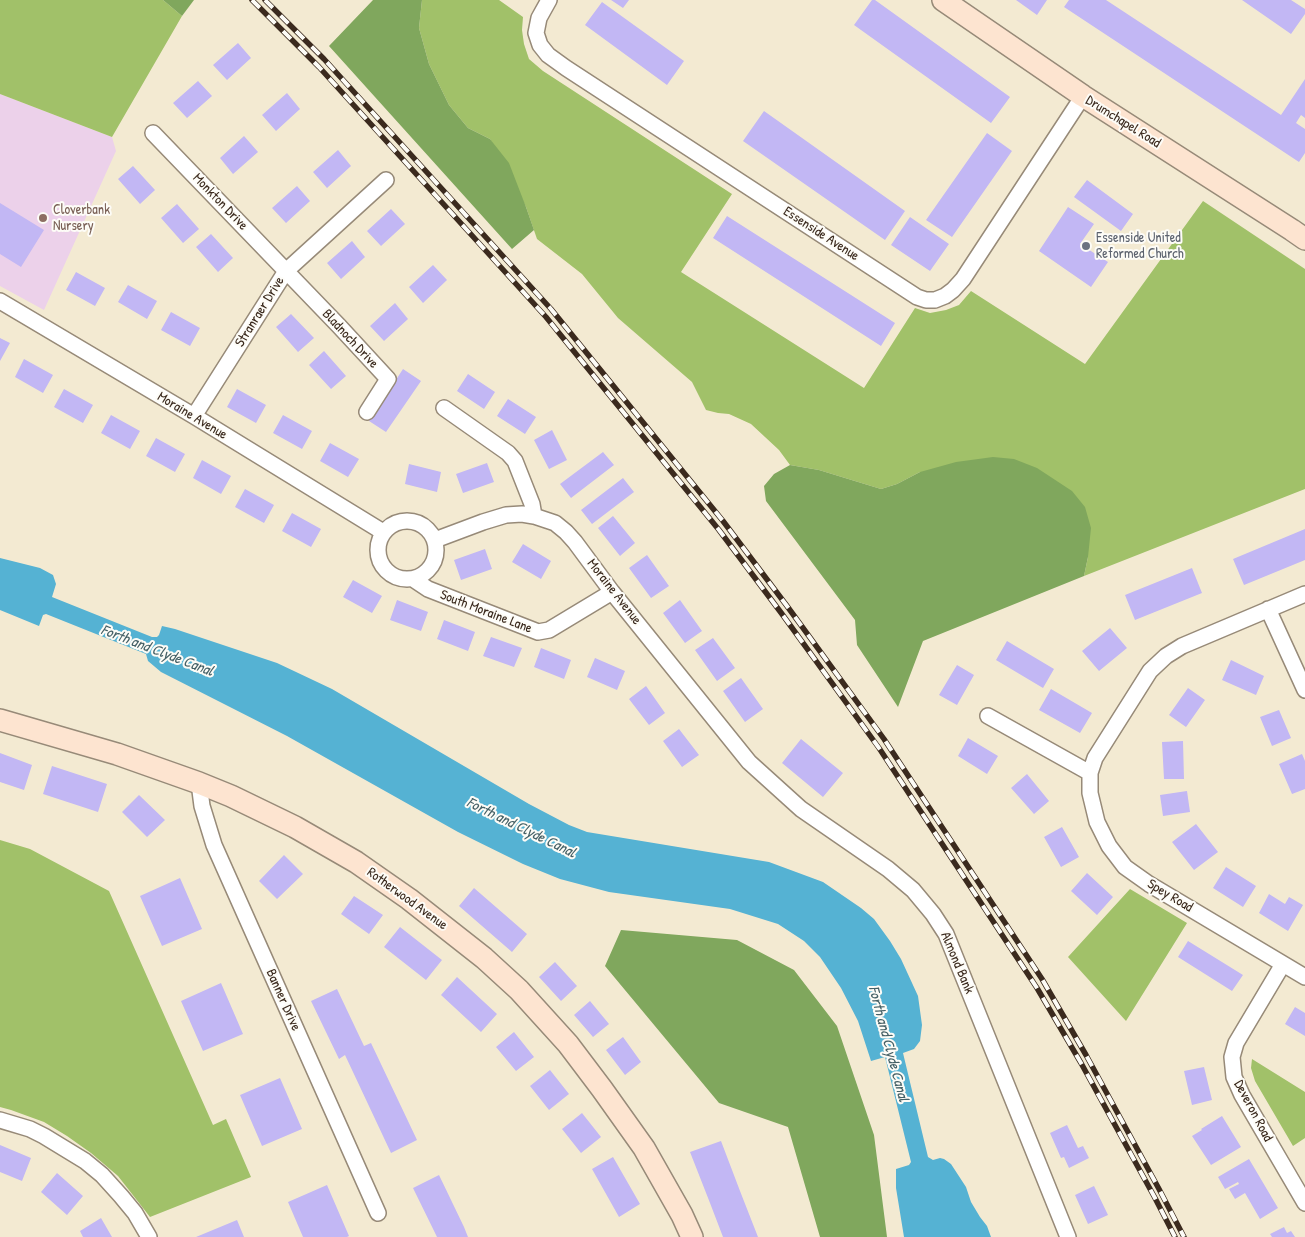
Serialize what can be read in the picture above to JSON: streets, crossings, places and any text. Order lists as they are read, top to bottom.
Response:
{
  "streets": {
    "street": [
      "Drumchapel Road",
      "Monkton Drive",
      "Essenside Avenue",
      "Stranraer Drive",
      "Bladnoch Drive",
      "Moraine Avenue",
      "South Moraine Lane",
      "Spey Road",
      "Rotherwood Avenue",
      "Almond Bank",
      "Banner Drive",
      "Deveron Road"
    ]
  },
  "crossings": [
    ["Drumchapel Road", "Essenside Avenue"],
    ["Monkton Drive", "Stranraer Drive"],
    ["Monkton Drive", "Bladnoch Drive"],
    ["Stranraer Drive", "Bladnoch Drive"],
    ["Stranraer Drive", "Moraine Avenue"],
    ["Moraine Avenue", "South Moraine Lane"],
    ["Moraine Avenue", "Almond Bank"],
    ["Spey Road", "Deveron Road"],
    ["Rotherwood Avenue", "Banner Drive"]
  ],
  "water": ["Forth and Clyde Canal"],
  "places": ["Cloverbank Nursery", "Essenside United Reformed Church"]
}
